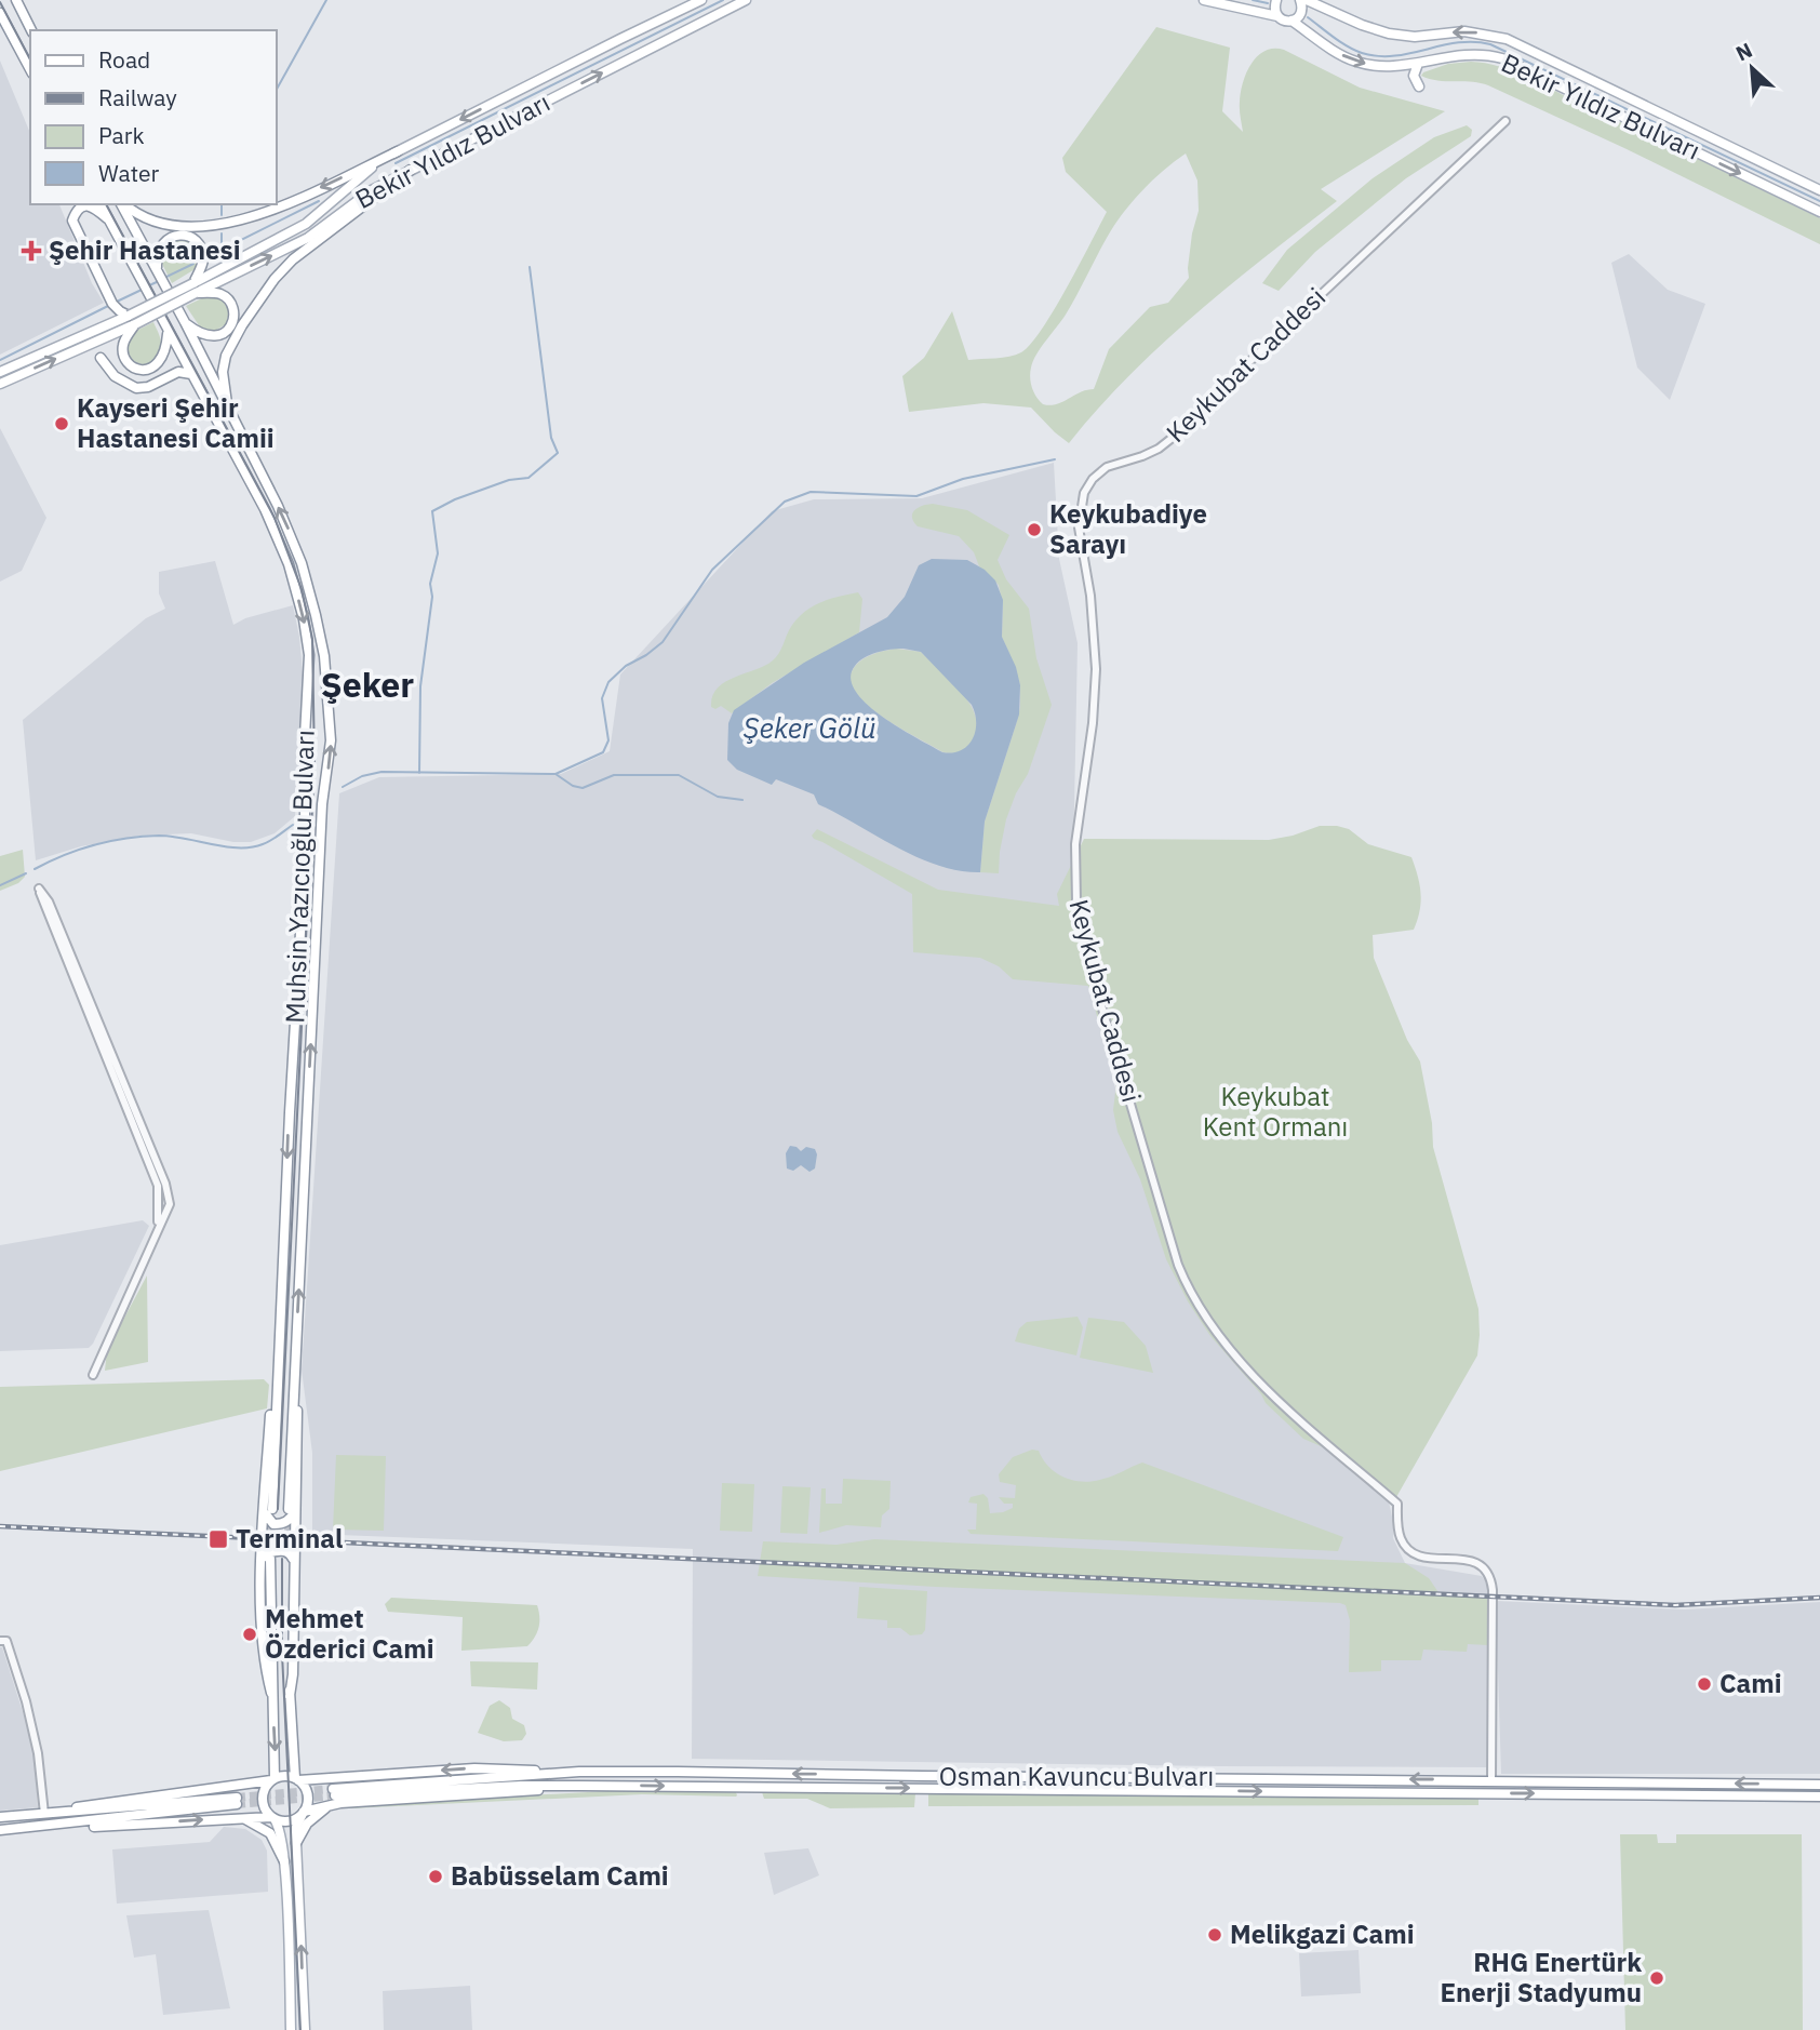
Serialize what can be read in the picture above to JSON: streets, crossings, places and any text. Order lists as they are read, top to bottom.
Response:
{
  "streets": {
    "main road": ["Bekir Yıldız Bulvarı", "Muhsin Yazıcıoğlu Bulvarı", "Osman Kavuncu Bulvarı"],
    "street": ["Keykubat Caddesi"]
  },
  "crossings": [
    ["Keykubat Caddesi", "Osman Kavuncu Bulvarı"]
  ],
  "districts": ["Şeker"],
  "water": ["Şeker Gölü"],
  "parks": ["Keykubat Kent Ormanı"],
  "places": {
    "health": ["Şehir Hastanesi"],
    "other": [
      "Kayseri Şehir Hastanesi Camii",
      "Keykubadiye Sarayı",
      "Mehmet Özderici Cami",
      "Cami",
      "Babüsselam Cami",
      "Melikgazi Cami",
      "RHG Enertürk Enerji Stadyumu"
    ],
    "transit": ["Terminal"]
  },
  "legend": [
    "Road",
    "Railway",
    "Park",
    "Water"
  ],
  "north": "top left"
}
